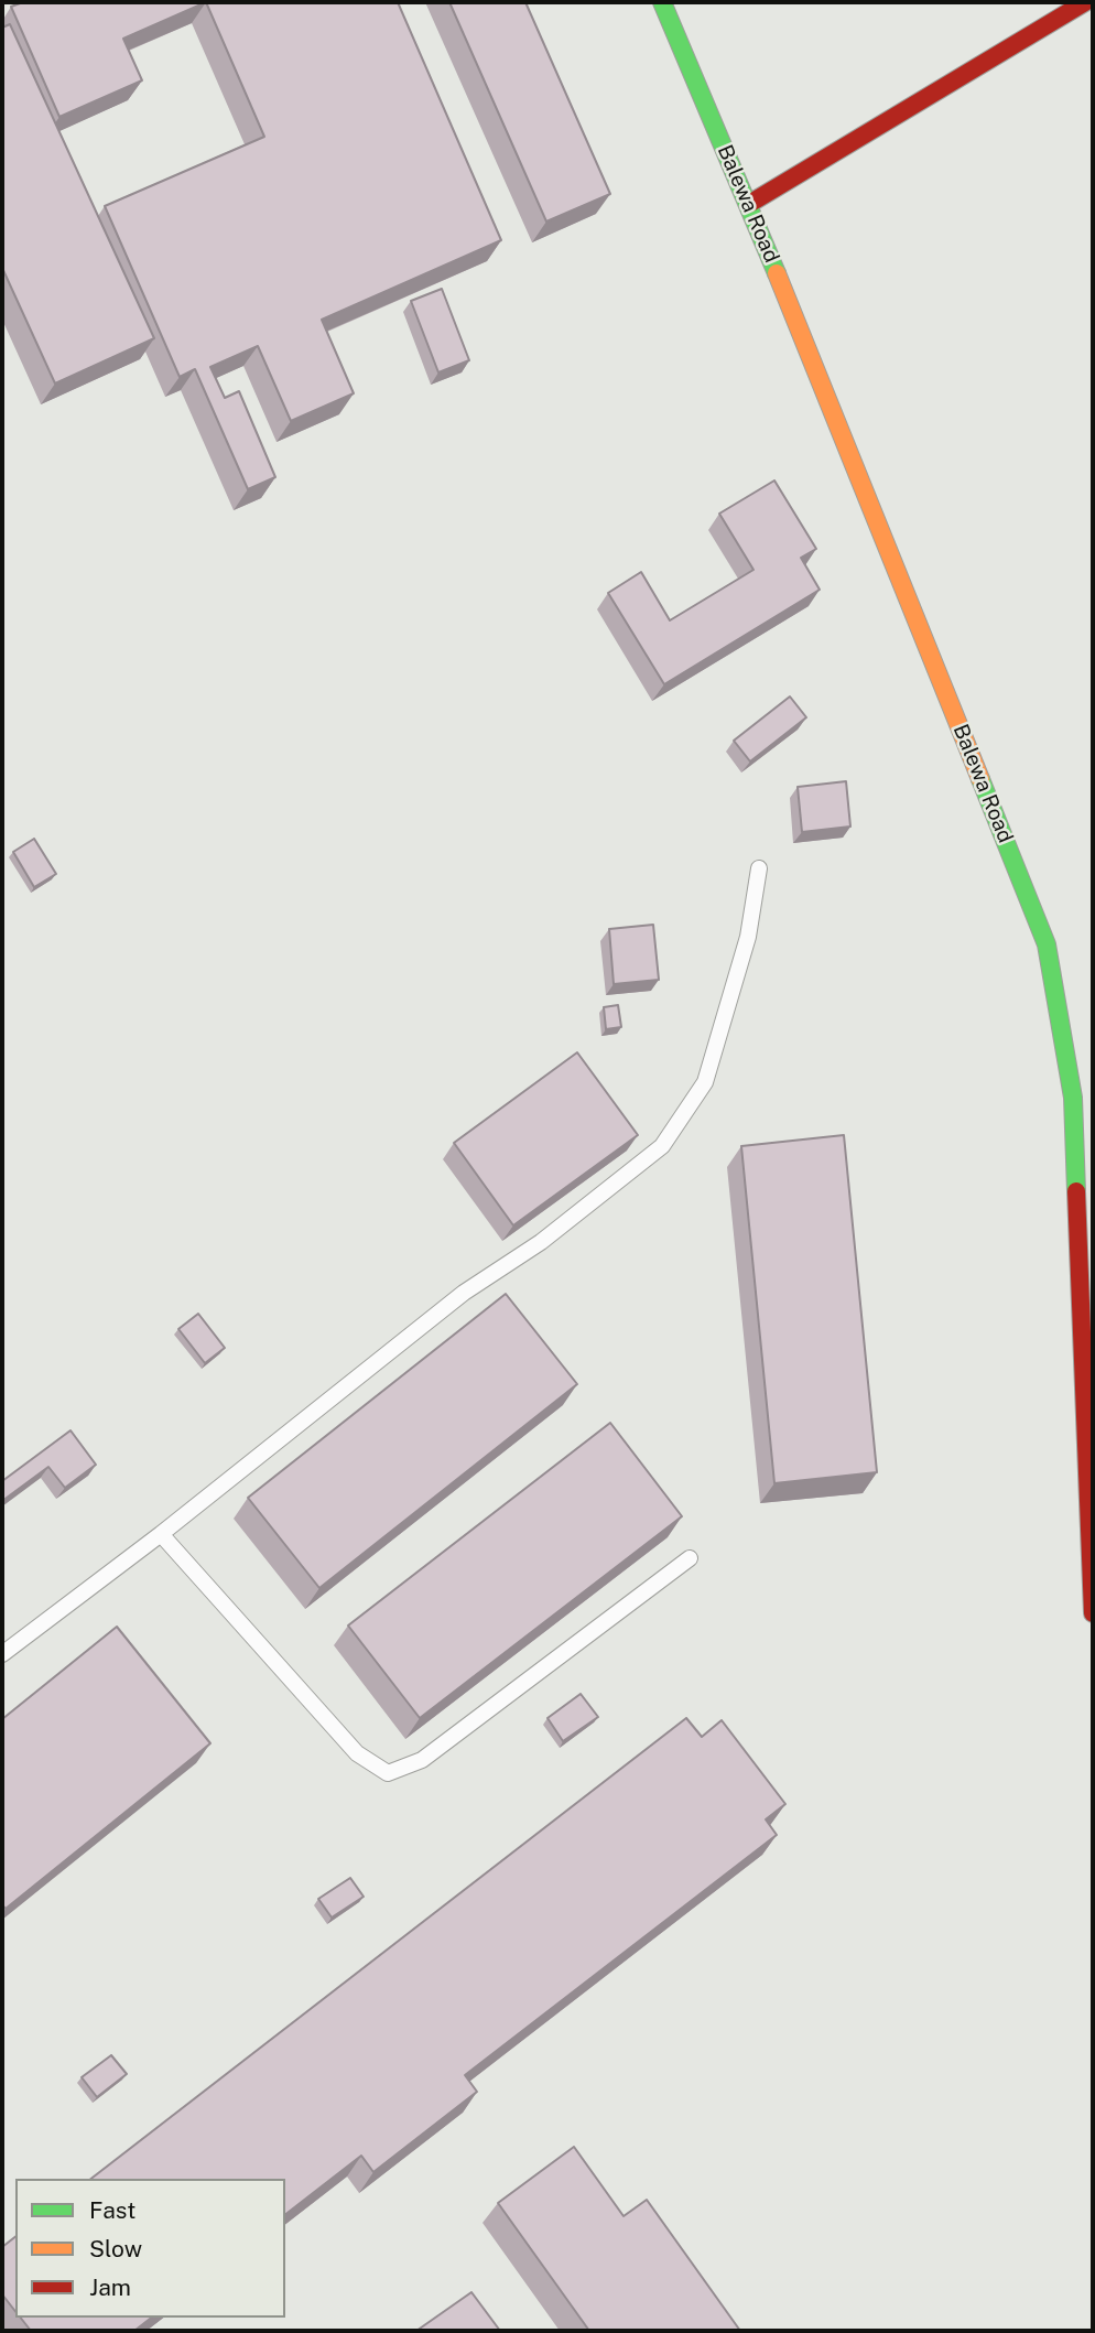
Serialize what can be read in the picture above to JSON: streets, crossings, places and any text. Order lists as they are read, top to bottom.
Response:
{
  "streets": {
    "street": ["Balewa Road"]
  },
  "legend": ["Fast", "Slow", "Jam"]
}
